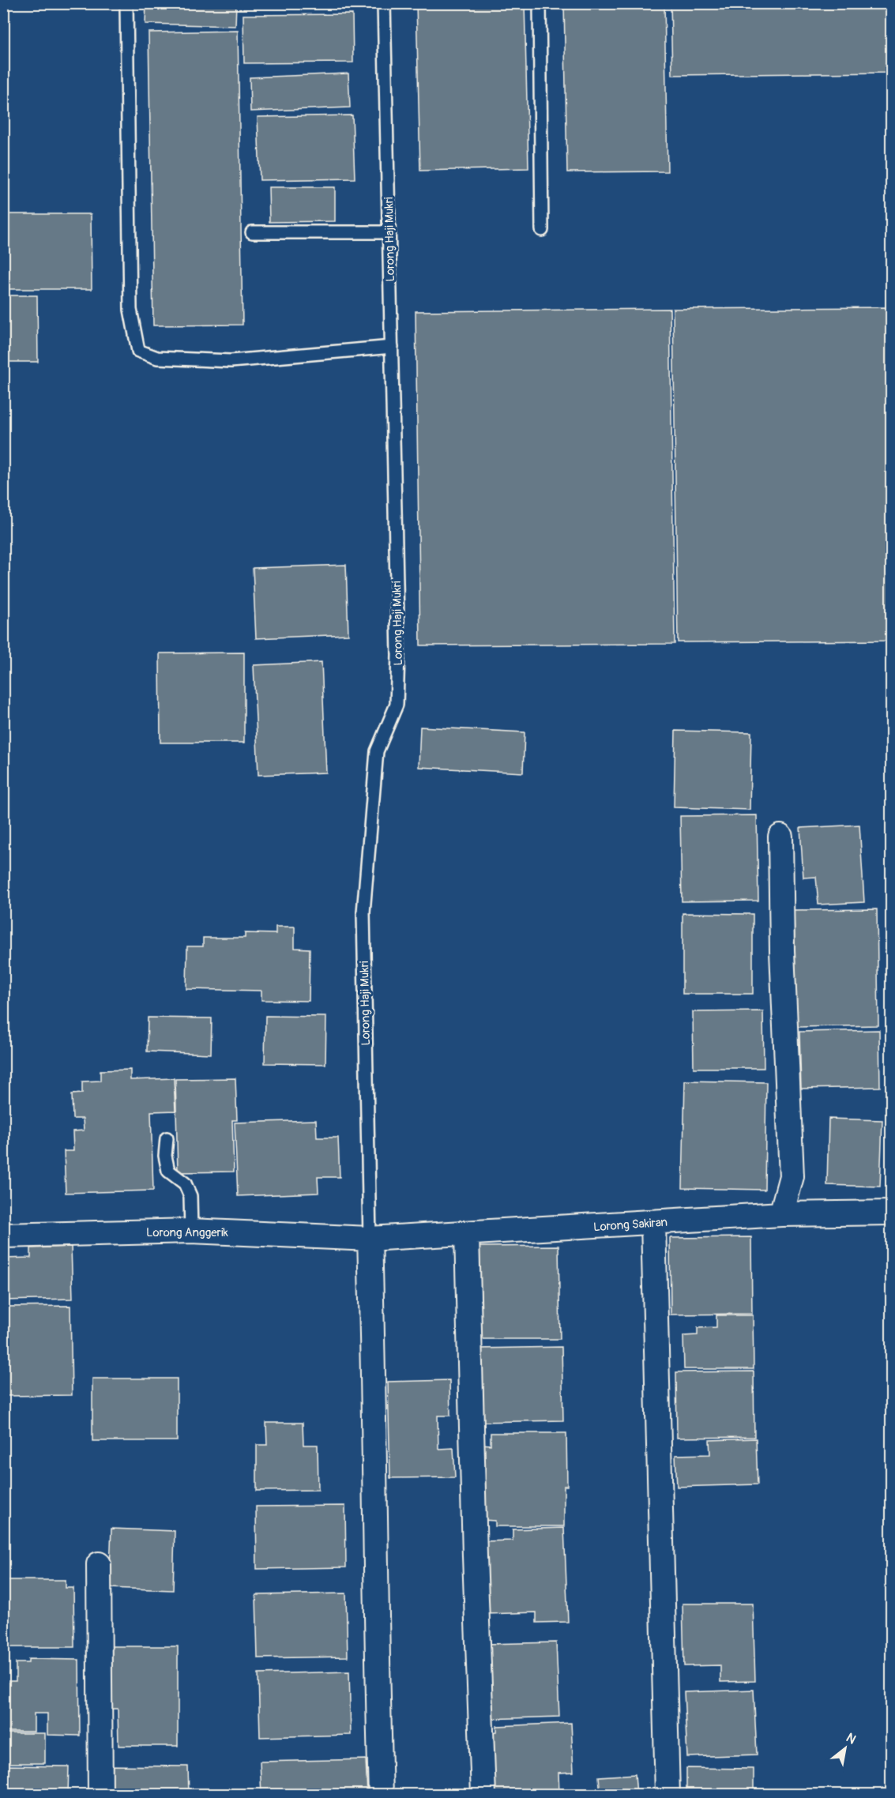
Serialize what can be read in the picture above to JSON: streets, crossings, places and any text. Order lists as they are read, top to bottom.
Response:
{
  "streets": {
    "street": ["Lorong Sakiran", "Lorong Anggerik"],
    "lane": ["Lorong Haji Mukri"]
  },
  "crossings": [
    ["Lorong Haji Mukri", "Lorong Sakiran"],
    ["Lorong Haji Mukri", "Lorong Anggerik"],
    ["Lorong Sakiran", "Lorong Anggerik"]
  ],
  "north": "top right"
}
